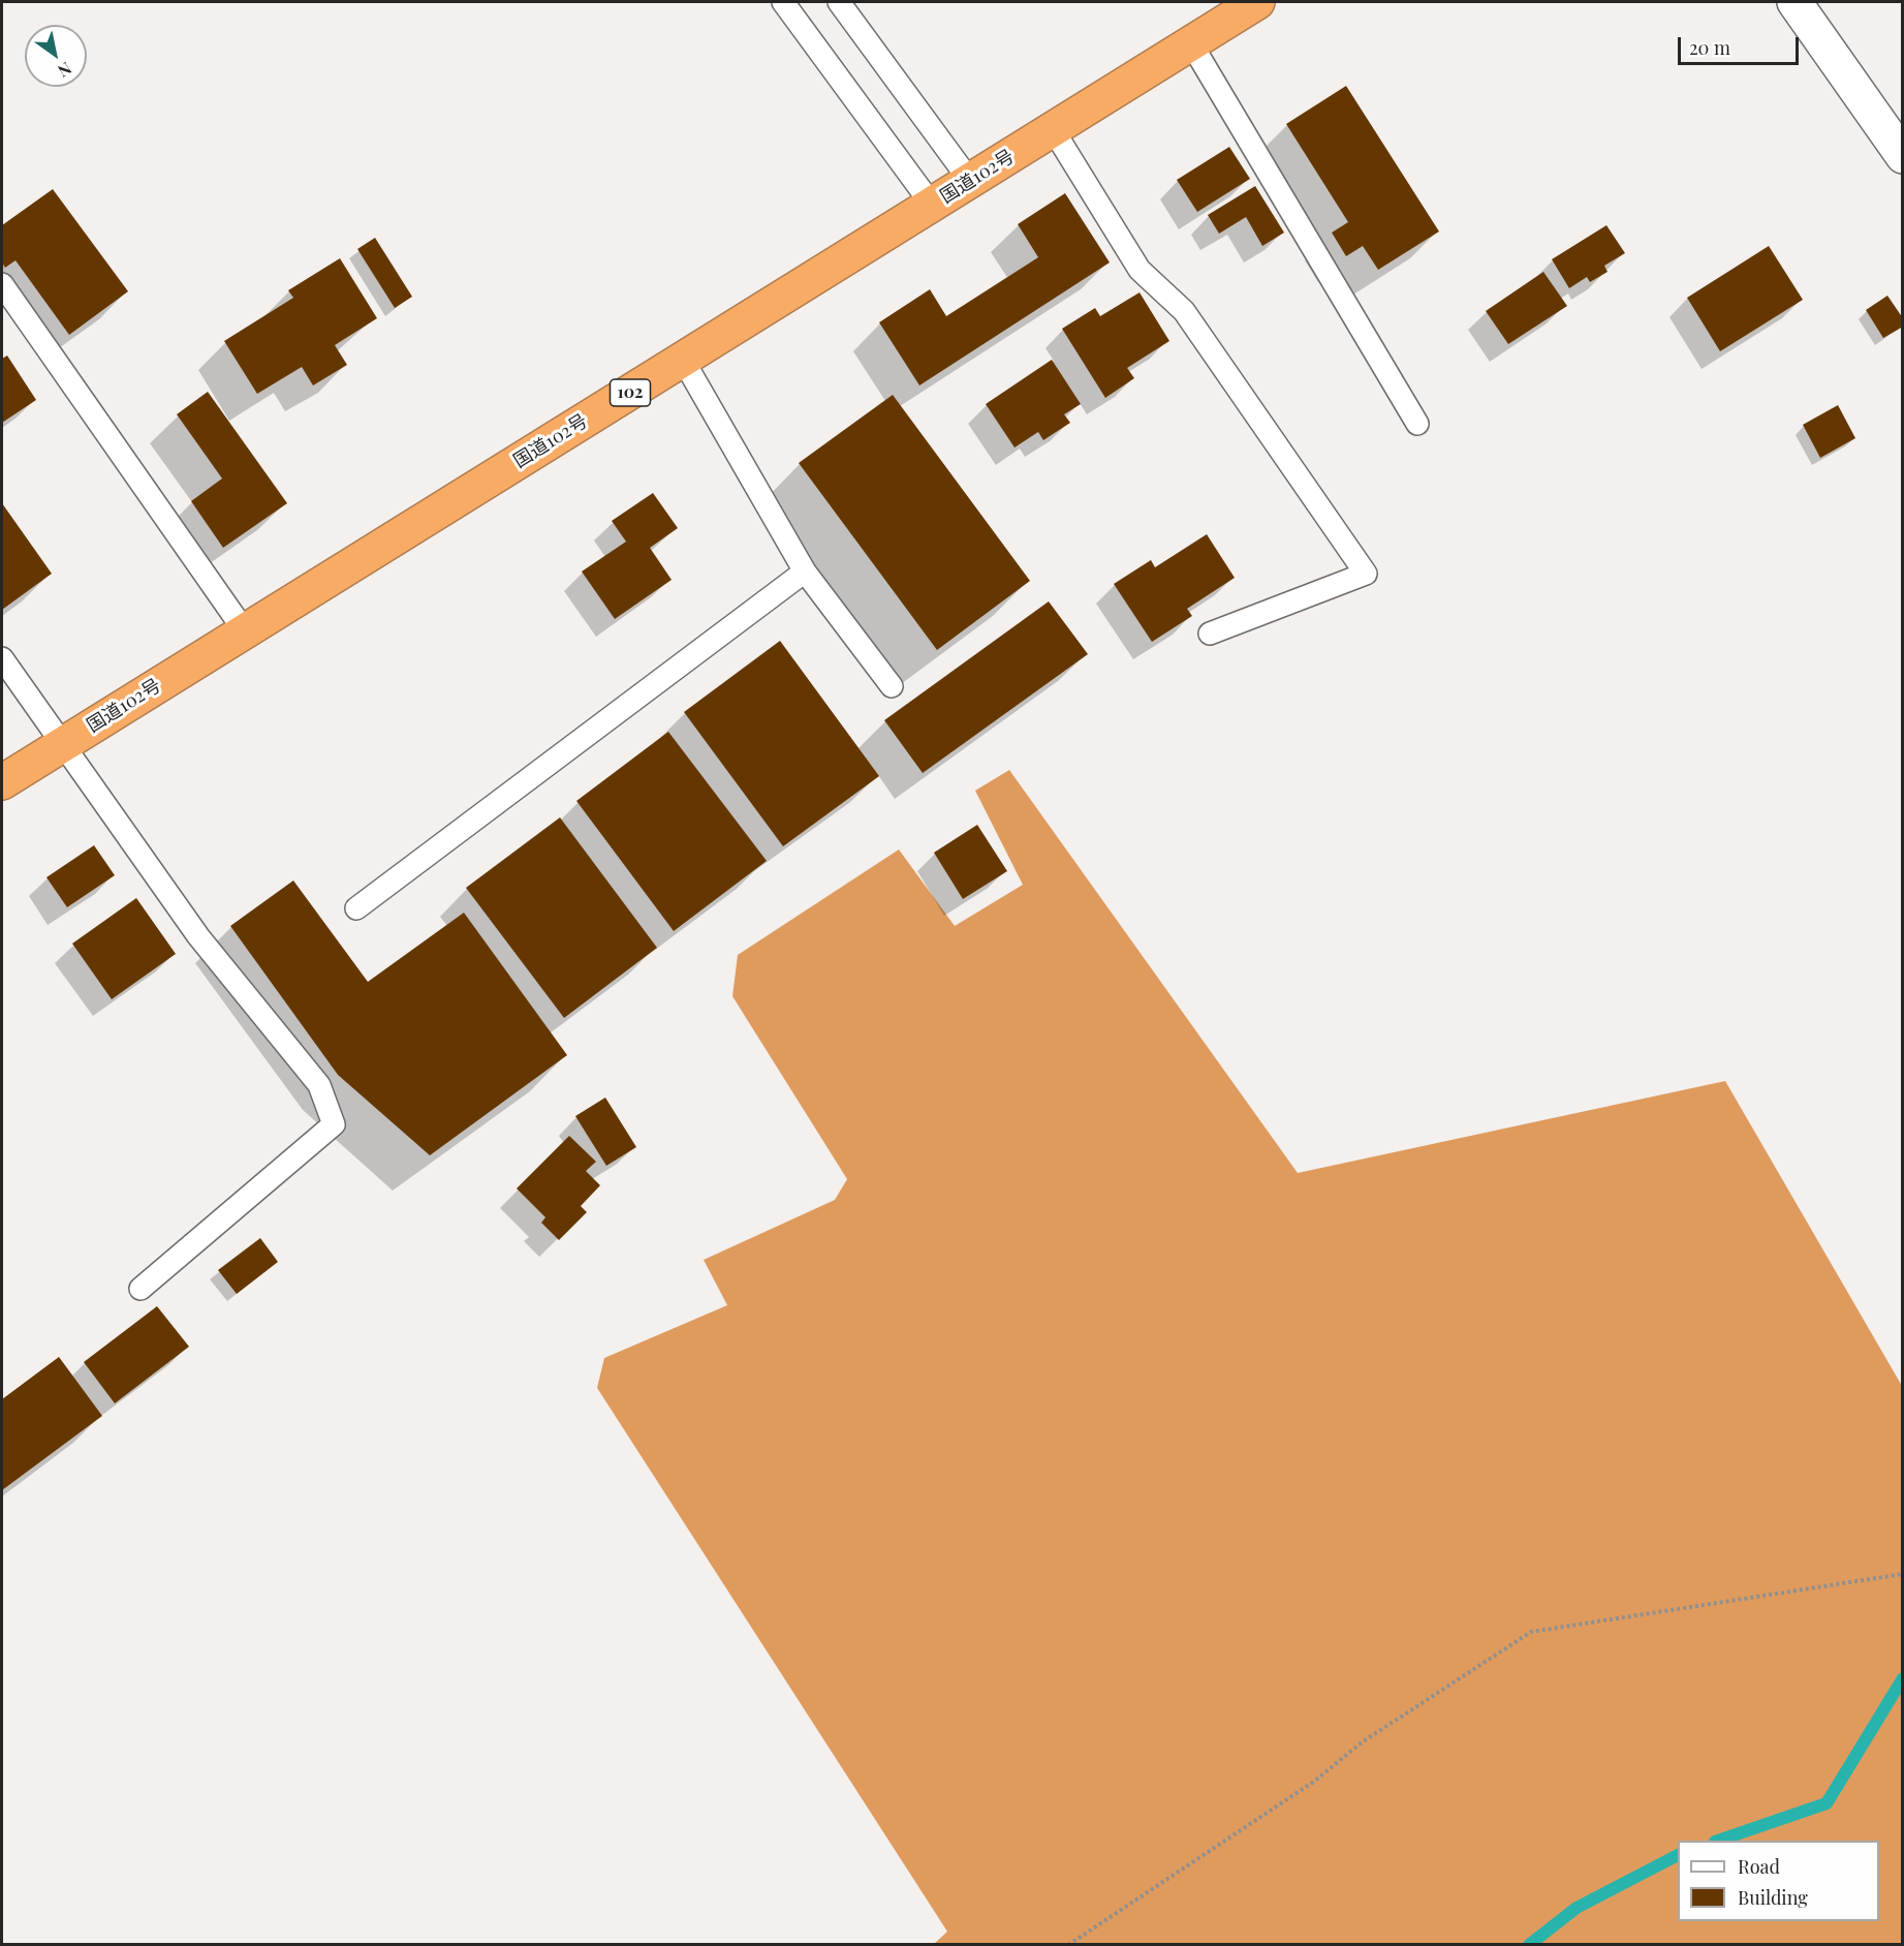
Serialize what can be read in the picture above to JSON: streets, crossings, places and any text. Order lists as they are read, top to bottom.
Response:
{
  "streets": {
    "highway": ["国道102号", "102"]
  },
  "legend": ["Road", "Building"],
  "scale_bar": "20 m",
  "north": "bottom right"
}
